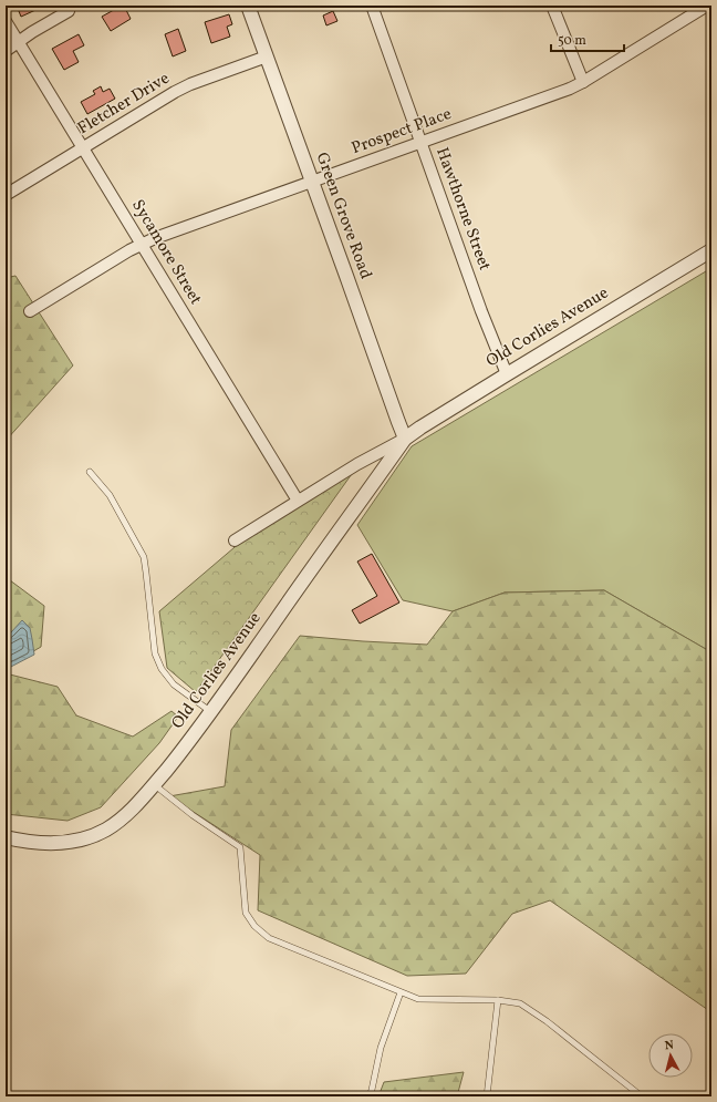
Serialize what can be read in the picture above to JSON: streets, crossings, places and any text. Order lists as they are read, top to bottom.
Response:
{
  "streets": {
    "street": [
      "Fletcher Drive",
      "Prospect Place",
      "Hawthorne Street",
      "Green Grove Road",
      "Sycamore Street",
      "Old Corlies Avenue"
    ]
  },
  "crossings": [
    ["Fletcher Drive", "Green Grove Road"],
    ["Fletcher Drive", "Sycamore Street"],
    ["Prospect Place", "Hawthorne Street"],
    ["Prospect Place", "Green Grove Road"],
    ["Prospect Place", "Sycamore Street"],
    ["Hawthorne Street", "Old Corlies Avenue"],
    ["Green Grove Road", "Old Corlies Avenue"],
    ["Sycamore Street", "Old Corlies Avenue"]
  ],
  "scale_bar": "50 m",
  "north": "top"
}
